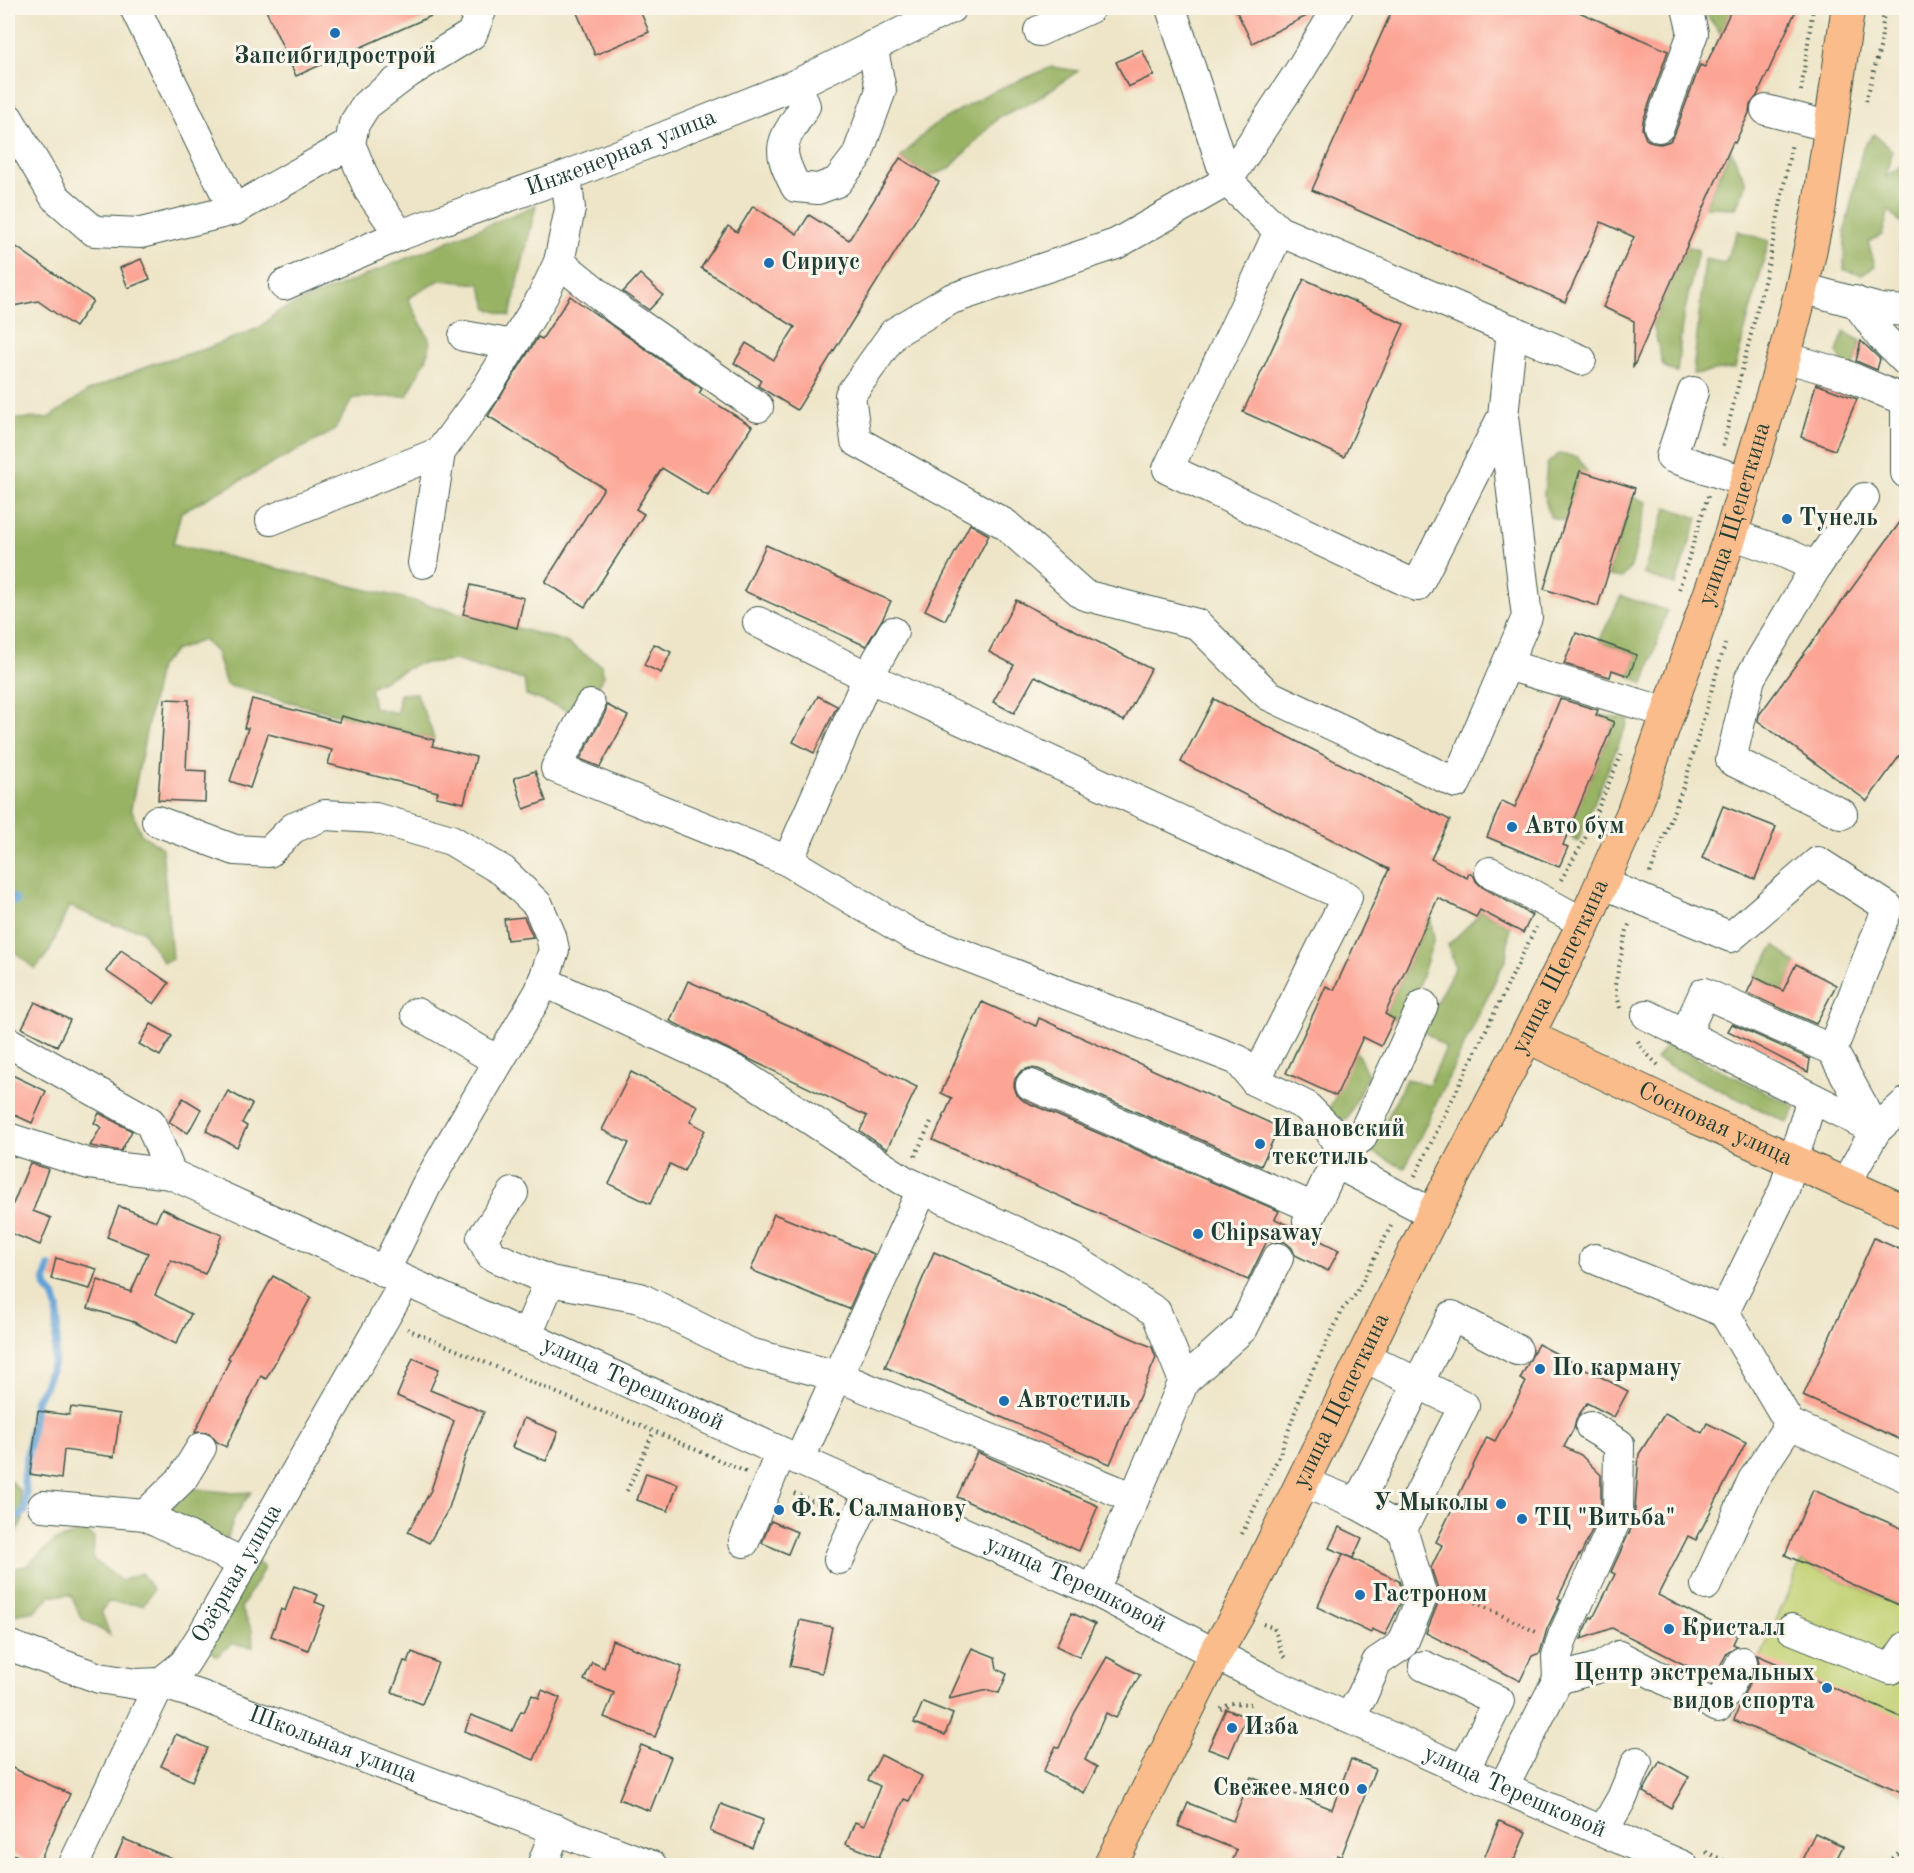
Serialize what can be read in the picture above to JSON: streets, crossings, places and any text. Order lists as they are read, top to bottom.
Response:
{
  "streets": {
    "main road": ["улица Щепеткина", "Сосновая улица"],
    "street": [
      "Инженерная улица",
      "улица Терешковой",
      "Озёрная улица",
      "Школьная улица"
    ]
  },
  "crossings": [
    ["улица Щепеткина", "Сосновая улица"],
    ["улица Щепеткина", "улица Терешковой"],
    ["улица Терешковой", "Озёрная улица"],
    ["Озёрная улица", "Школьная улица"]
  ],
  "places": [
    "Запсибгидрострой",
    "Сириус",
    "Тунель",
    "Авто бум",
    "Ивановский текстиль",
    "Chipsaway",
    "По карману",
    "Автостиль",
    "У Мыколы",
    "Ф.К. Салманову",
    "ТЦ \"Витьба\"",
    "Гастроном",
    "Кристалл",
    "Центр экстремальных видов спорта",
    "Изба",
    "Свежее мясо"
  ]
}
